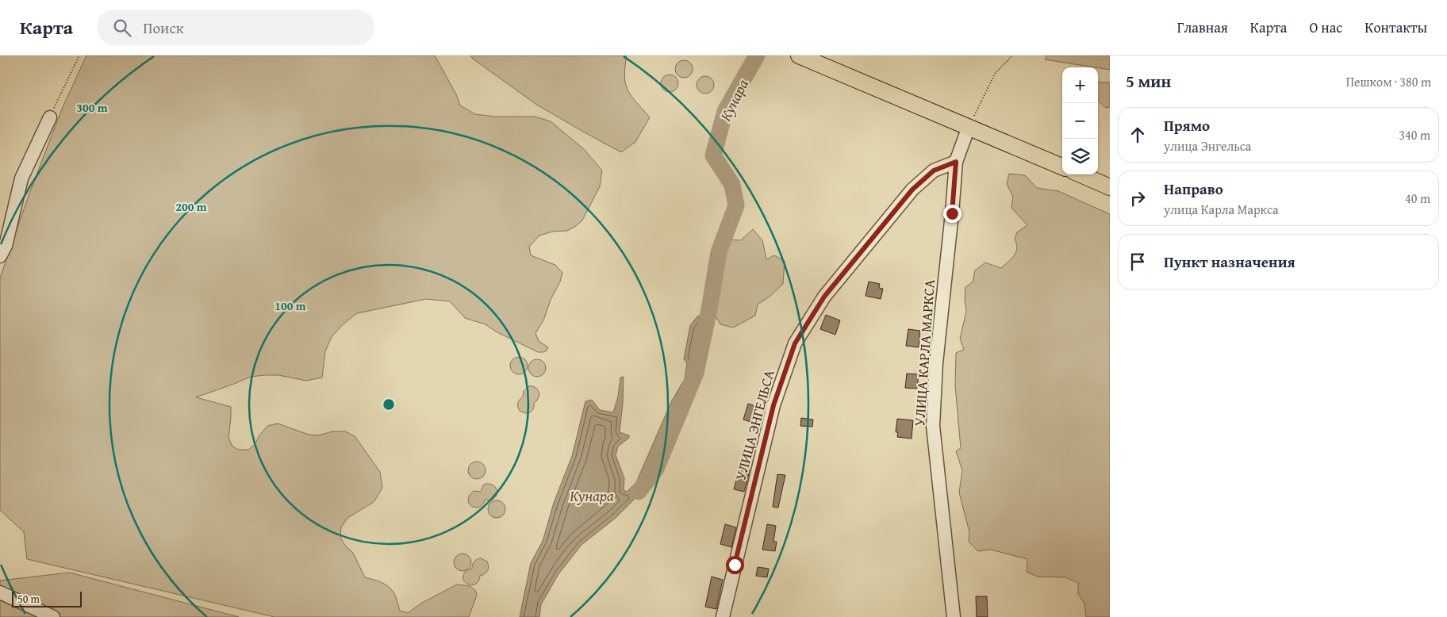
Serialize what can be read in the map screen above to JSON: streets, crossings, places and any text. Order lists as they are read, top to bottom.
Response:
{
  "streets": {
    "street": ["УЛИЦА КАРЛА МАРКСА", "УЛИЦА ЭНГЕЛЬСА"]
  },
  "crossings": [
    ["УЛИЦА КАРЛА МАРКСА", "УЛИЦА ЭНГЕЛЬСА"]
  ],
  "water": ["Кунара"],
  "scale_bar": "50 m",
  "page": {
    "header": "Карта",
    "search": "Поиск",
    "nav": [
      "Главная",
      "Карта",
      "О нас",
      "Контакты"
    ],
    "heading": ["5 мин", "Пешком · 380 m"],
    "map_buttons": ["+", "−"],
    "list": [
      ["Прямо", "улица Энгельса", "340 m"],
      ["Направо", "улица Карла Маркса", "40 m"],
      "Пункт назначения"
    ],
    "scale": "50 m"
  },
  "rings": ["300 m", "200 m", "100 m"]
}
